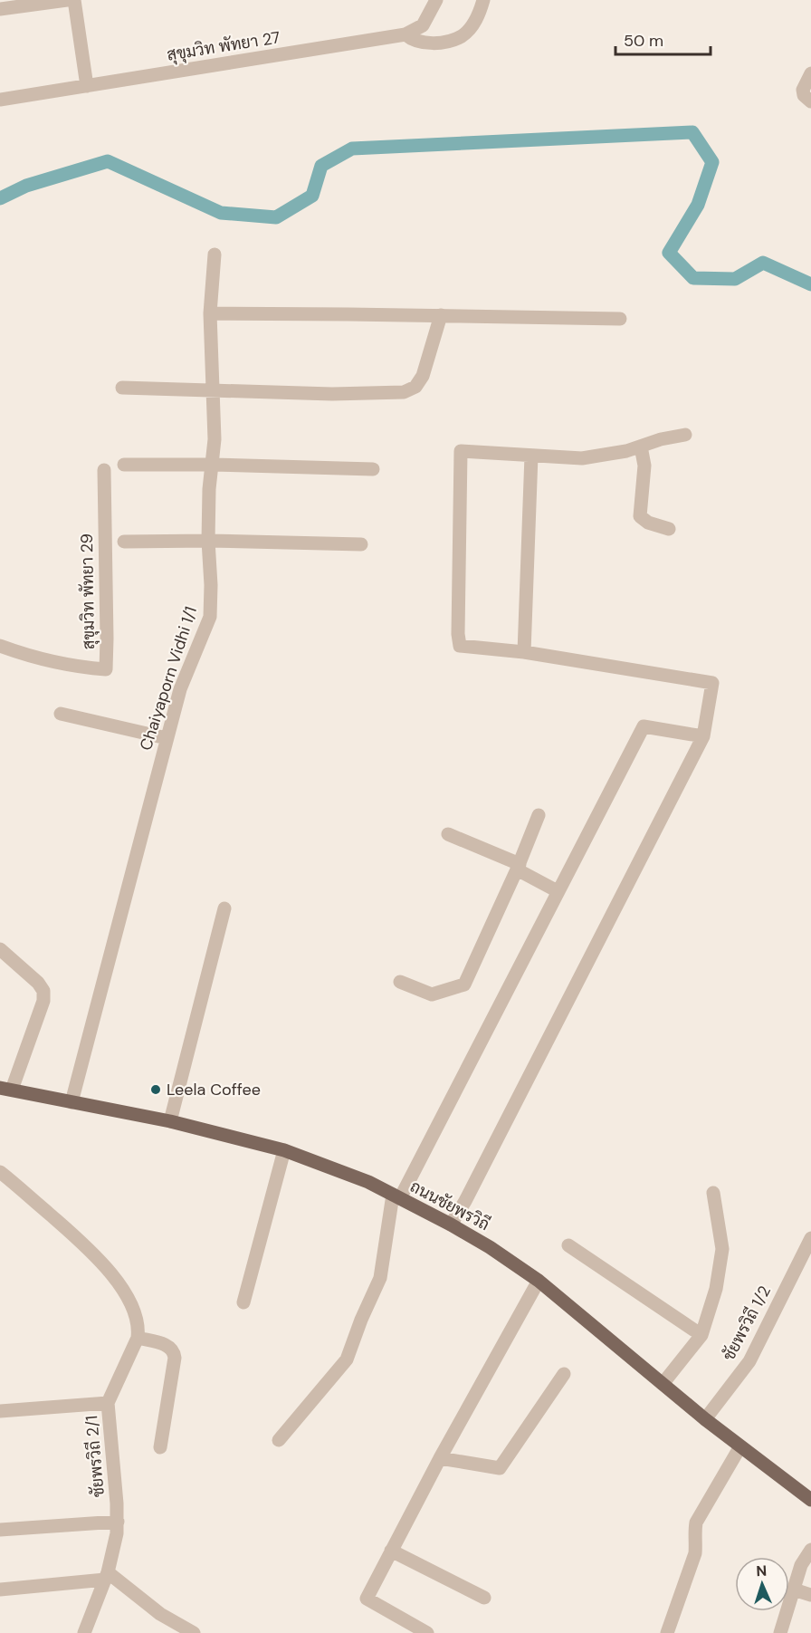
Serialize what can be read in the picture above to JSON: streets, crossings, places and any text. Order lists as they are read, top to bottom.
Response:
{
  "streets": {
    "main road": ["ถนนชัยพรวิถี"],
    "street": [
      "สุขุมวิท พัทยา 27",
      "สุขุมวิท พัทยา 29",
      "Chaiyaporn Vidhi 1/1",
      "ชัยพรวิถี 1/2",
      "ชัยพรวิถี 2/1"
    ]
  },
  "crossings": [
    ["Chaiyaporn Vidhi 1/1", "ถนนชัยพรวิถี"],
    ["ถนนชัยพรวิถี", "ชัยพรวิถี 1/2"]
  ],
  "places": ["Leela Coffee"],
  "scale_bar": "50 m",
  "north": "top"
}
